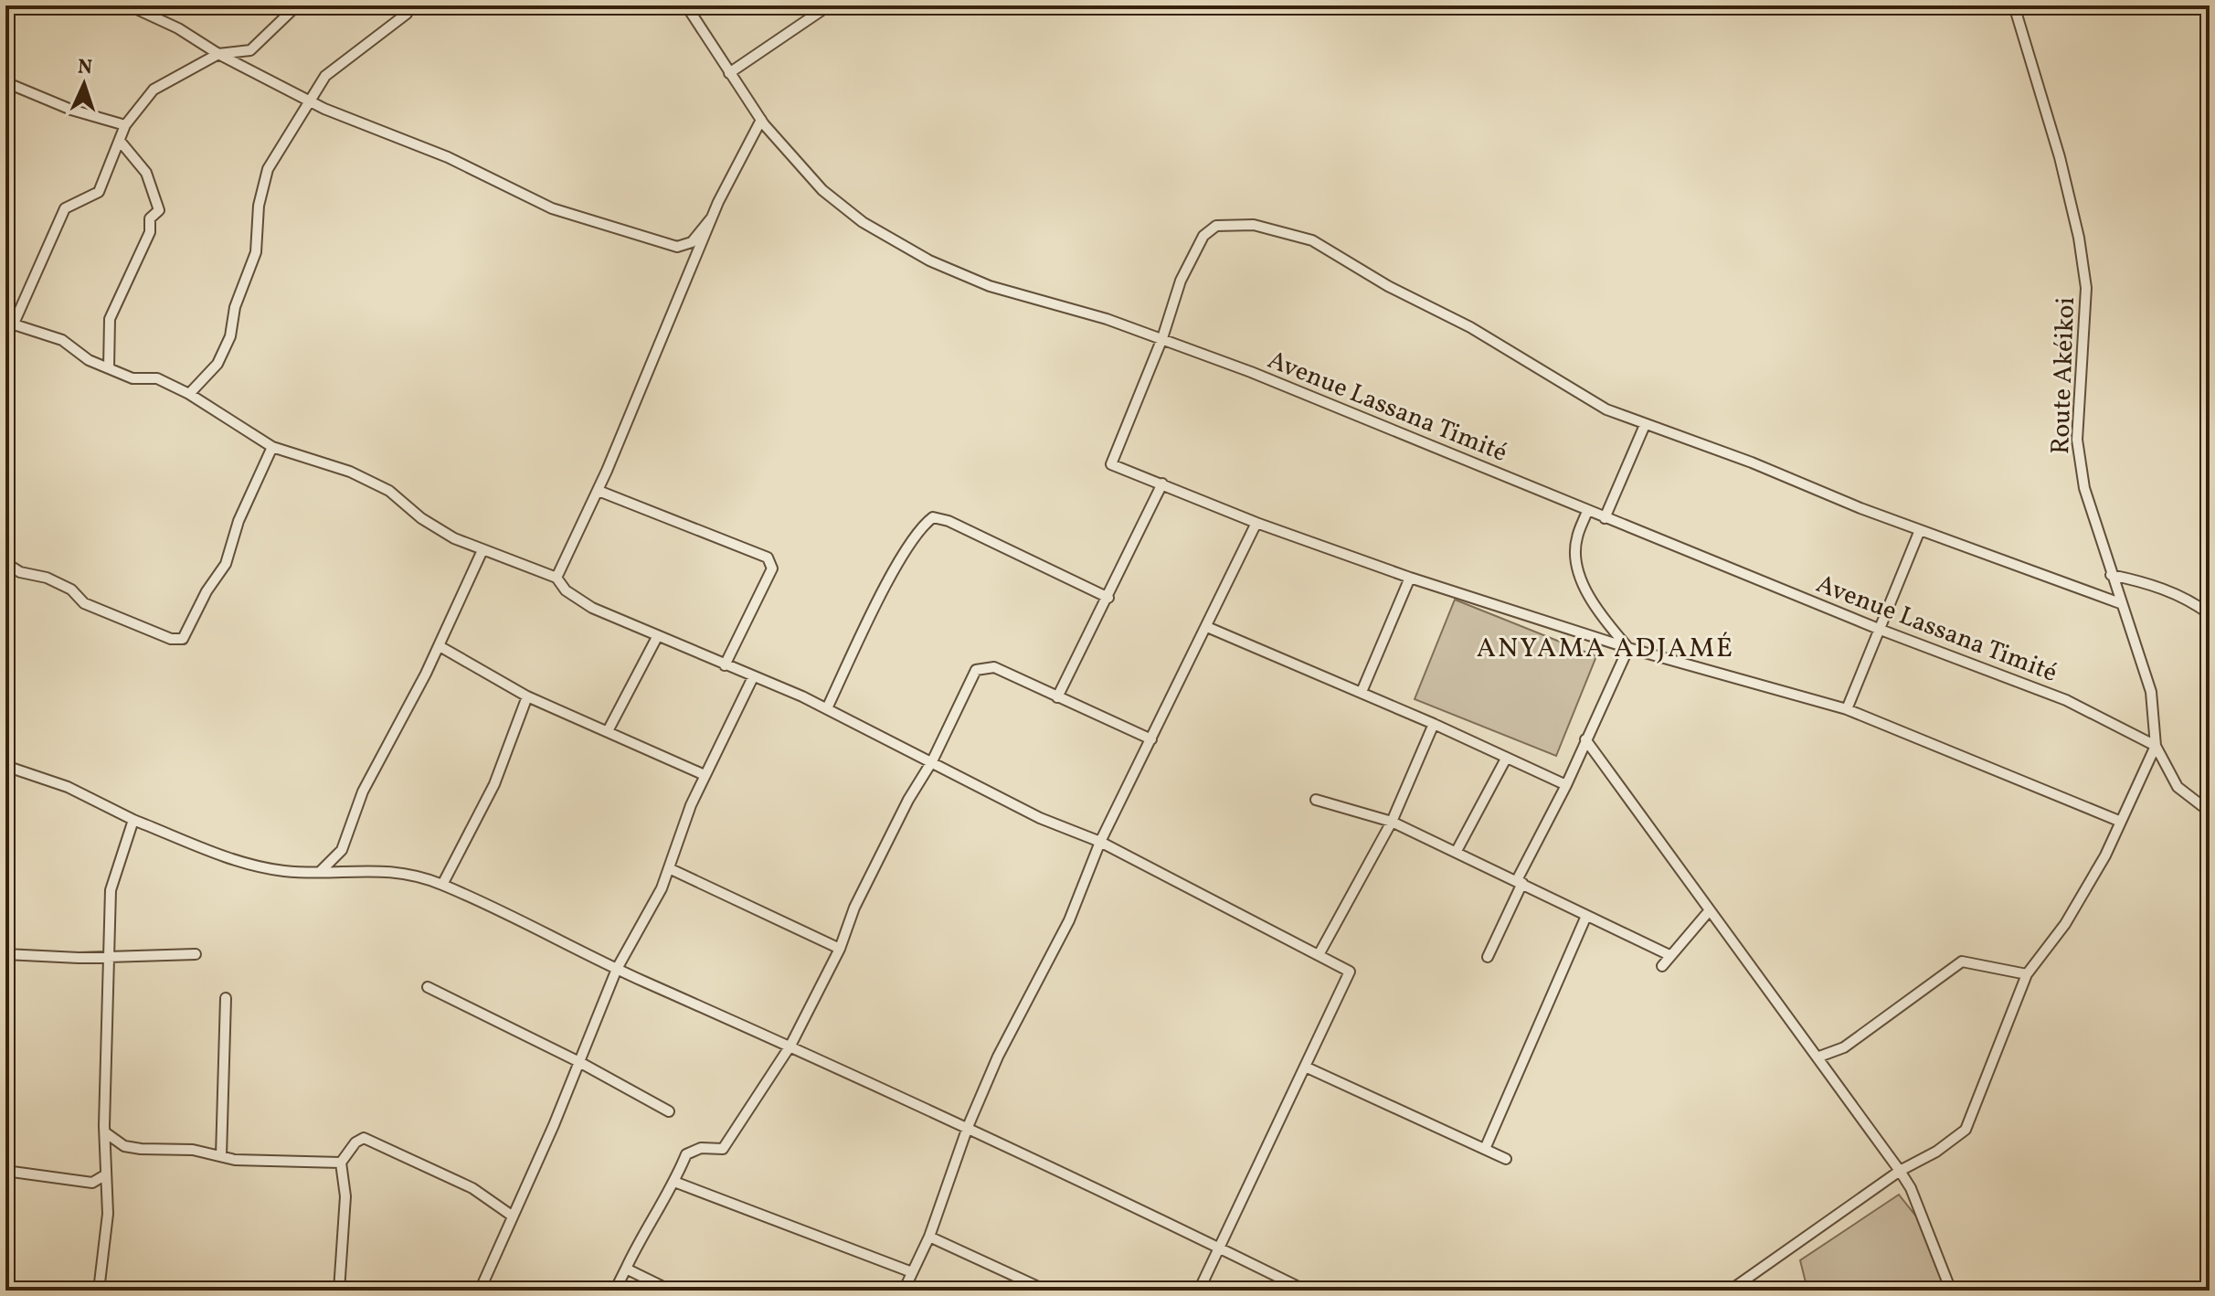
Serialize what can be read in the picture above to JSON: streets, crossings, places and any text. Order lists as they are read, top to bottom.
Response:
{
  "streets": {
    "street": ["Route Akéikoi", "Avenue Lassana Timité"]
  },
  "crossings": [
    ["Route Akéikoi", "Avenue Lassana Timité"]
  ],
  "districts": ["ANYAMA ADJAMÉ"],
  "north": "top"
}
